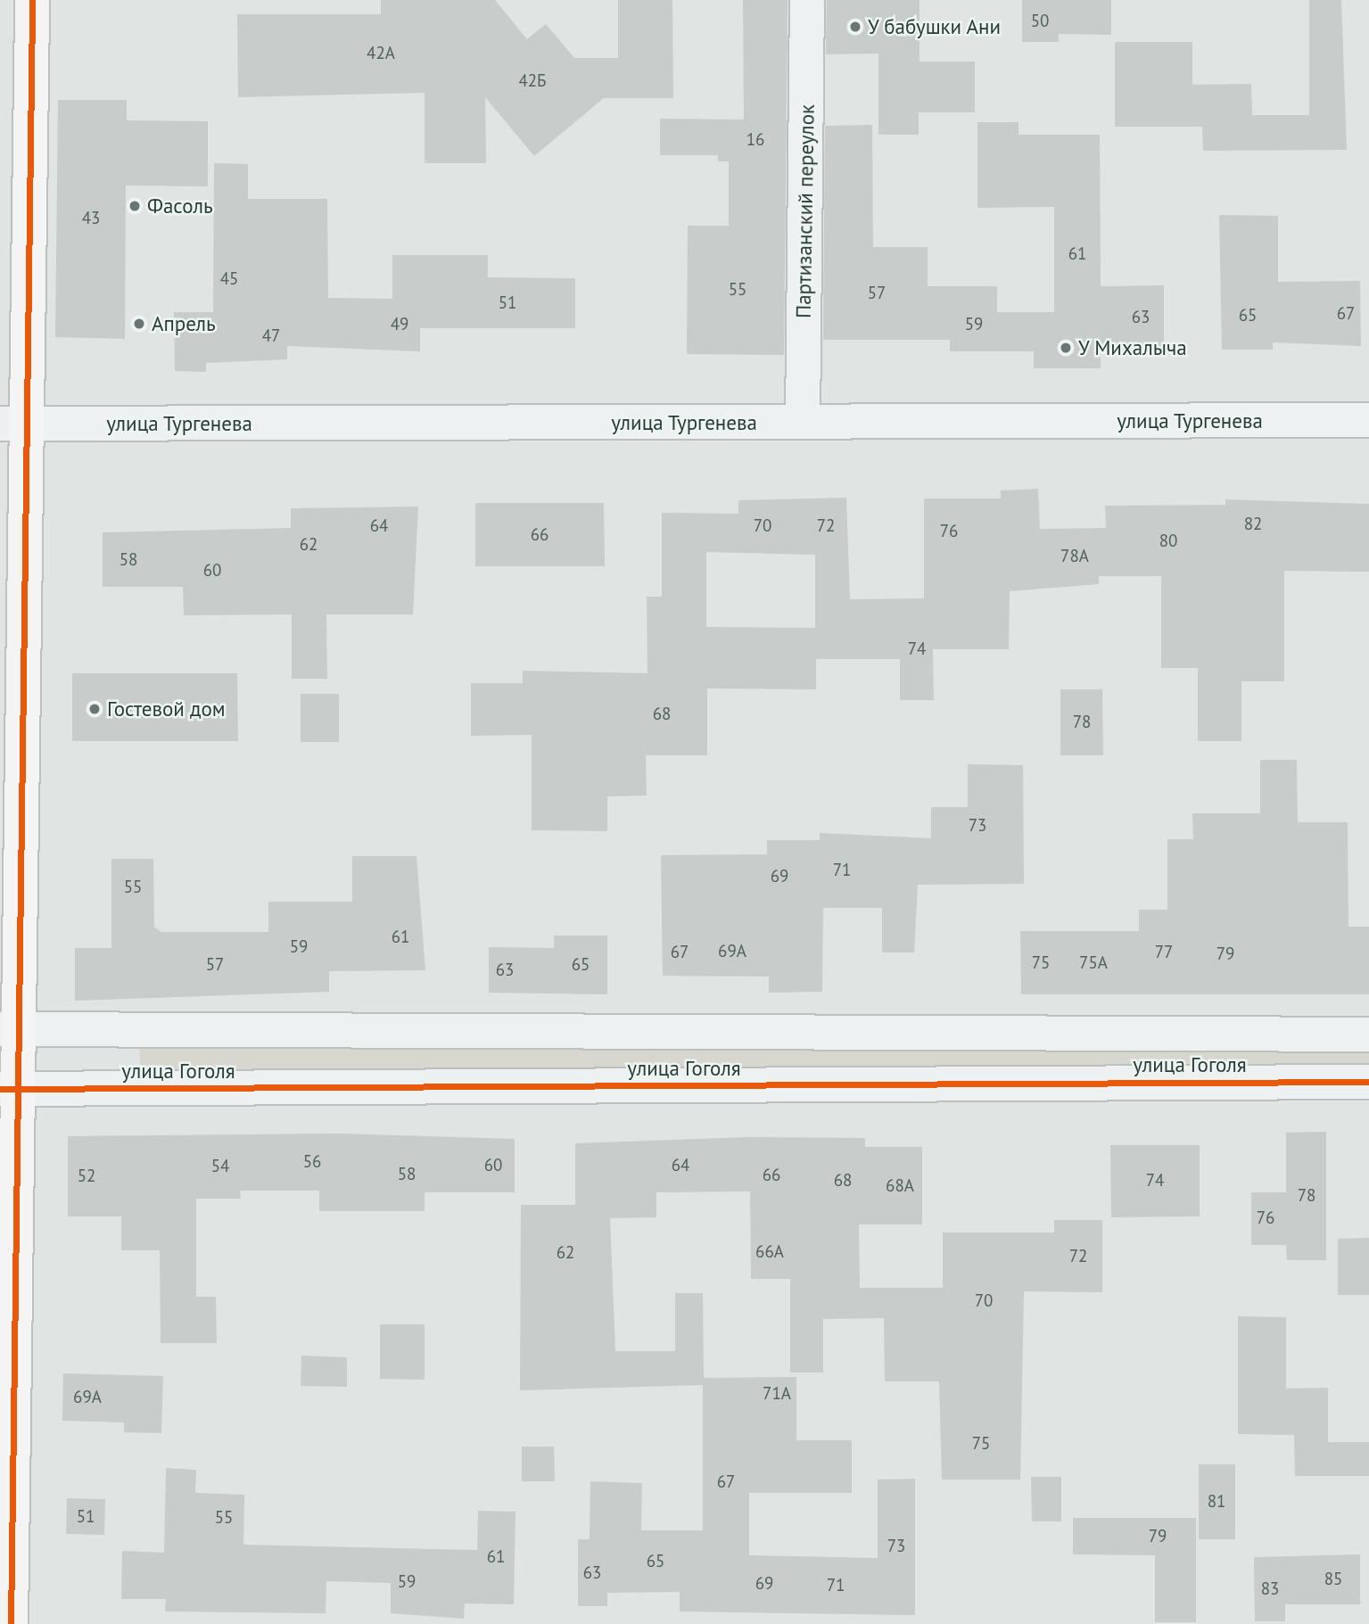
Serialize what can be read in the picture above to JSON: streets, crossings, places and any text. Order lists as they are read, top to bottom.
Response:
{
  "streets": {
    "street": ["Партизанский переулок", "улица Тургенева", "улица Гоголя"]
  },
  "crossings": [
    ["Партизанский переулок", "улица Тургенева"]
  ],
  "places": [
    "У бабушки Ани",
    "Фасоль",
    "Апрель",
    "У Михалыча",
    "Гостевой дом"
  ],
  "house_numbers": [
    "50",
    "42А",
    "42Б",
    "16",
    "43",
    "61",
    "45",
    "55",
    "57",
    "51",
    "67",
    "65",
    "63",
    "49",
    "59",
    "47",
    "82",
    "64",
    "70",
    "72",
    "76",
    "66",
    "80",
    "62",
    "78А",
    "58",
    "60",
    "74",
    "68",
    "78",
    "73",
    "71",
    "69",
    "55",
    "61",
    "59",
    "69А",
    "67",
    "77",
    "79",
    "75",
    "75А",
    "57",
    "65",
    "63",
    "56",
    "60",
    "64",
    "54",
    "58",
    "66",
    "52",
    "68",
    "74",
    "68А",
    "78",
    "76",
    "66А",
    "62",
    "72",
    "70",
    "71А",
    "69А",
    "75",
    "67",
    "81",
    "51",
    "55",
    "79",
    "73",
    "61",
    "65",
    "63",
    "85",
    "59",
    "69",
    "71",
    "83"
  ]
}
